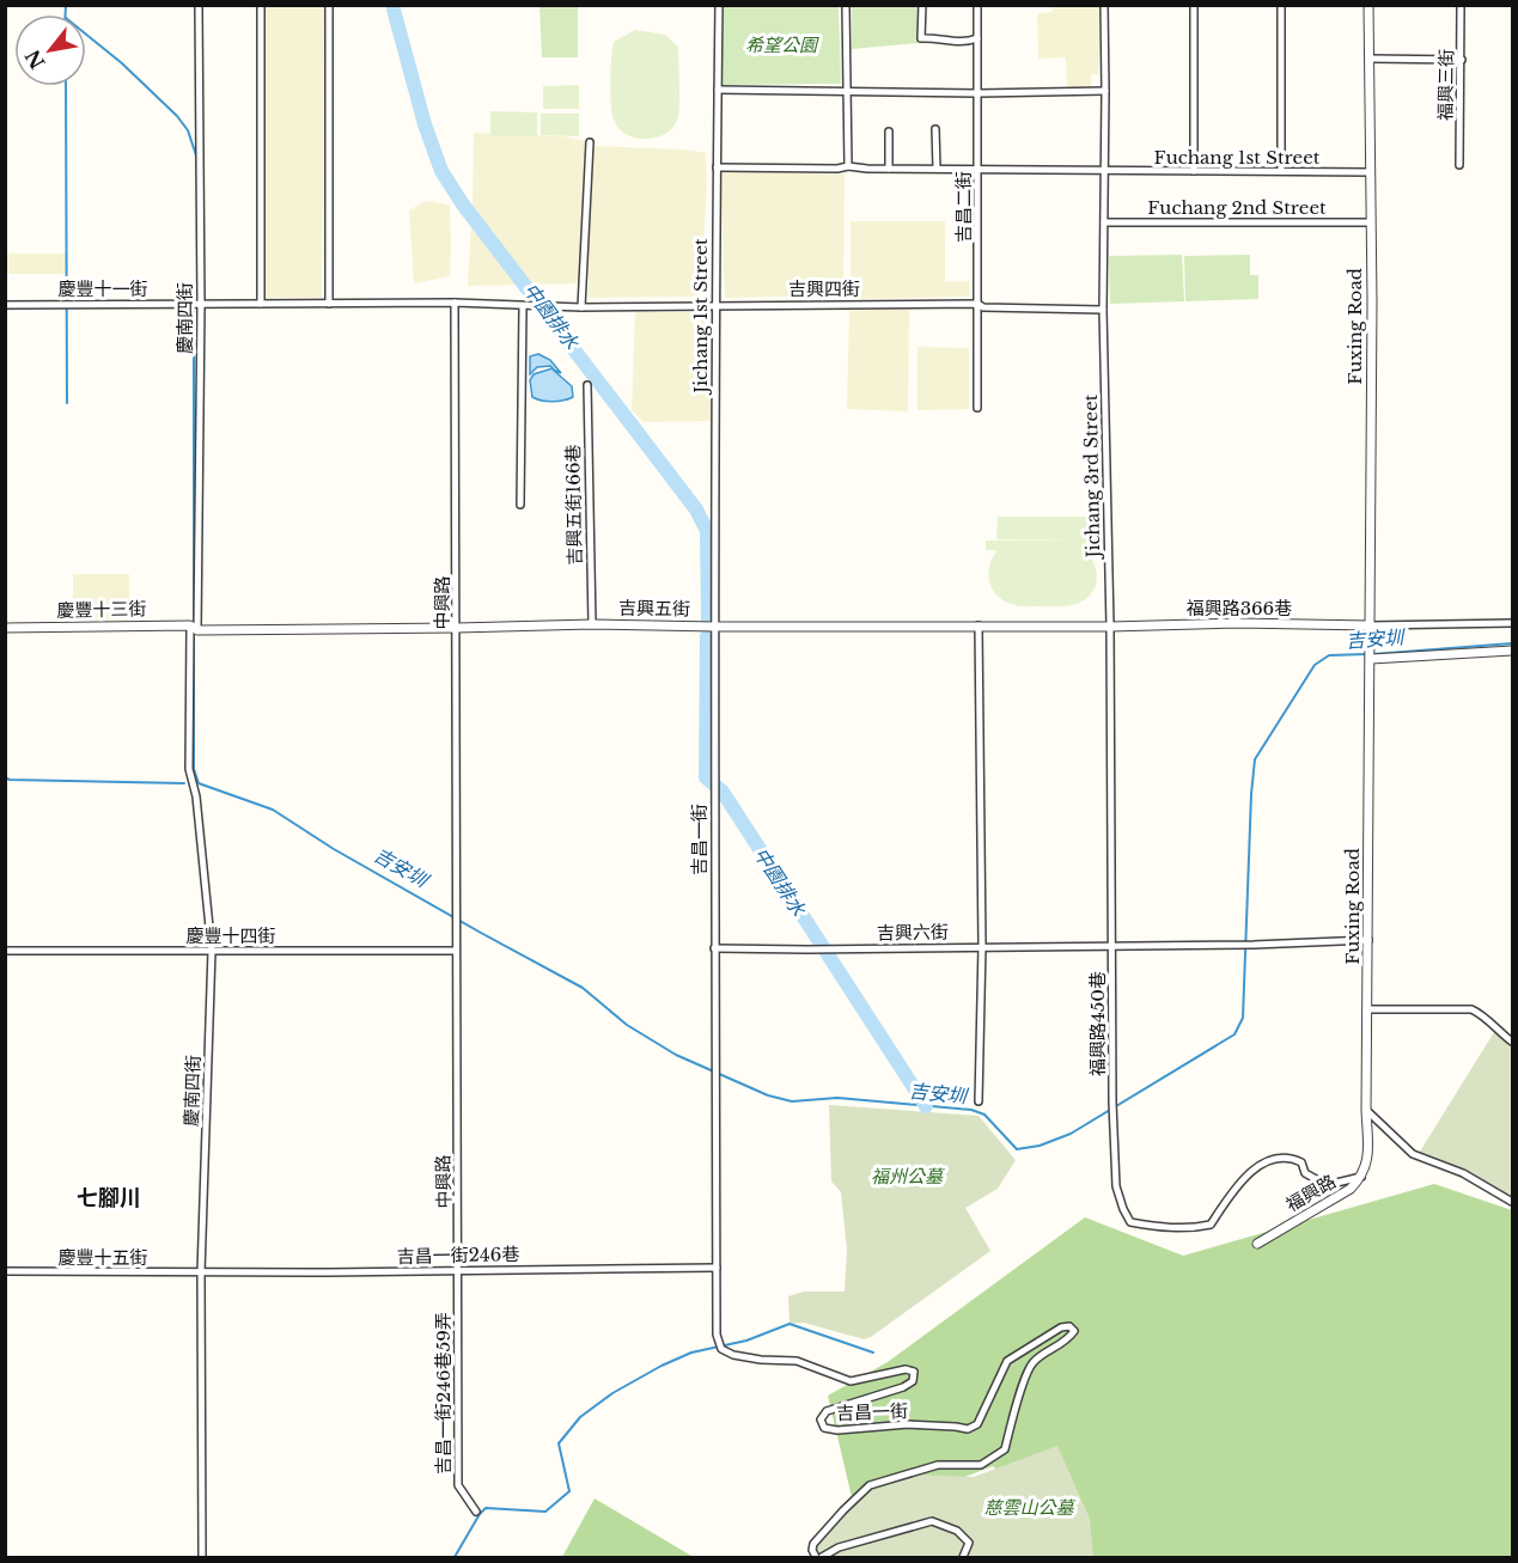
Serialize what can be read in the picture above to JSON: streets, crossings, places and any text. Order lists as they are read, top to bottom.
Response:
{
  "streets": {
    "street": [
      "福興三街",
      "Fuchang 1st Street",
      "吉昌二街",
      "Fuchang 2nd Street",
      "慶豐十一街",
      "吉興四街",
      "Jichang 1st Street",
      "慶南四街",
      "Fuxing Road",
      "Jichang 3rd Street",
      "吉興五街166巷",
      "中興路",
      "吉興五街",
      "福興路366巷",
      "慶豐十三街",
      "吉昌一街",
      "吉興六街",
      "慶豐十四街",
      "福興路450巷",
      "福興路",
      "吉昌一街246巷",
      "慶豐十五街",
      "吉昌一街246巷59弄"
    ]
  },
  "crossings": [
    ["Fuchang 1st Street", "吉昌二街"],
    ["Fuchang 1st Street", "Jichang 1st Street"],
    ["Fuchang 1st Street", "Fuxing Road"],
    ["Fuchang 1st Street", "Jichang 3rd Street"],
    ["吉昌二街", "吉興四街"],
    ["Fuchang 2nd Street", "Fuxing Road"],
    ["Fuchang 2nd Street", "Jichang 3rd Street"],
    ["慶豐十一街", "慶南四街"],
    ["吉興四街", "Jichang 1st Street"],
    ["吉興四街", "Jichang 3rd Street"],
    ["Jichang 1st Street", "吉興五街"],
    ["Jichang 1st Street", "吉昌一街"],
    ["慶南四街", "吉興五街"],
    ["慶南四街", "慶豐十三街"],
    ["慶南四街", "慶豐十四街"],
    ["慶南四街", "吉昌一街246巷"],
    ["慶南四街", "慶豐十五街"],
    ["Fuxing Road", "福興路366巷"],
    ["Fuxing Road", "吉興六街"],
    ["Fuxing Road", "福興路"],
    ["Jichang 3rd Street", "吉興五街"],
    ["Jichang 3rd Street", "福興路366巷"],
    ["Jichang 3rd Street", "吉興六街"],
    ["Jichang 3rd Street", "福興路450巷"],
    ["吉興五街166巷", "吉興五街"],
    ["中興路", "吉興五街"],
    ["中興路", "慶豐十四街"],
    ["中興路", "吉昌一街246巷"],
    ["中興路", "吉昌一街246巷59弄"],
    ["吉興五街", "福興路366巷"],
    ["吉興五街", "慶豐十三街"],
    ["吉興五街", "吉昌一街"],
    ["吉昌一街", "吉興六街"],
    ["吉昌一街", "吉昌一街246巷"],
    ["吉興六街", "福興路450巷"],
    ["福興路450巷", "福興路"],
    ["吉昌一街246巷", "慶豐十五街"],
    ["吉昌一街246巷", "吉昌一街246巷59弄"]
  ],
  "districts": ["七腳川"],
  "water": ["中園排水", "吉安圳"],
  "parks": ["希望公園", "福州公墓", "慈雲山公墓"],
  "north": "bottom left"
}
